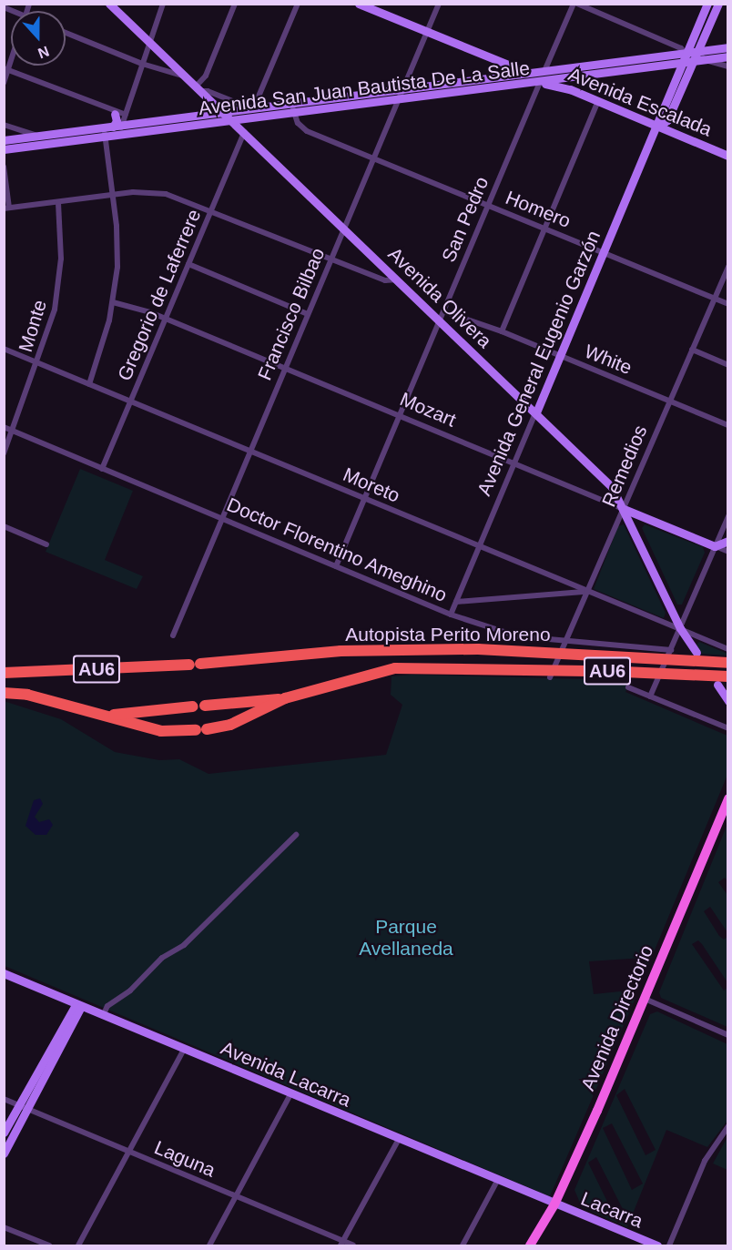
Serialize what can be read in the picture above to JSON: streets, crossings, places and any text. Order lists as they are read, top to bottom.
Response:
{
  "streets": {
    "highway": ["Autopista Perito Moreno", "AU6"],
    "main road": ["Avenida Directorio"],
    "street": [
      "Avenida San Juan Bautista De La Salle",
      "Avenida Escalada",
      "Homero",
      "San Pedro",
      "Gregorio de Laferrere",
      "Avenida Olivera",
      "Francisco Bilbao",
      "Monte",
      "White",
      "Avenida General Eugenio Garzón",
      "Mozart",
      "Remedios",
      "Moreto",
      "Doctor Florentino Ameghino",
      "Avenida Lacarra",
      "Laguna",
      "Lacarra"
    ]
  },
  "crossings": [
    ["Avenida San Juan Bautista De La Salle", "Avenida Escalada"],
    ["Avenida San Juan Bautista De La Salle", "Homero"],
    ["Avenida San Juan Bautista De La Salle", "San Pedro"],
    ["Avenida San Juan Bautista De La Salle", "Avenida Olivera"],
    ["Avenida San Juan Bautista De La Salle", "Francisco Bilbao"],
    ["Avenida San Juan Bautista De La Salle", "Avenida General Eugenio Garzón"],
    ["Avenida Escalada", "San Pedro"],
    ["Avenida Escalada", "Francisco Bilbao"],
    ["Avenida Escalada", "Avenida General Eugenio Garzón"],
    ["Homero", "San Pedro"],
    ["Homero", "Francisco Bilbao"],
    ["Homero", "Avenida General Eugenio Garzón"],
    ["Homero", "Remedios"],
    ["San Pedro", "Avenida Olivera"],
    ["San Pedro", "White"],
    ["San Pedro", "Mozart"],
    ["San Pedro", "Moreto"],
    ["San Pedro", "Doctor Florentino Ameghino"],
    ["Gregorio de Laferrere", "Avenida Olivera"],
    ["Gregorio de Laferrere", "Mozart"],
    ["Gregorio de Laferrere", "Moreto"],
    ["Gregorio de Laferrere", "Doctor Florentino Ameghino"],
    ["Avenida Olivera", "Francisco Bilbao"],
    ["Avenida Olivera", "White"],
    ["Avenida Olivera", "Avenida General Eugenio Garzón"],
    ["Avenida Olivera", "Mozart"],
    ["Avenida Olivera", "Remedios"],
    ["Avenida Olivera", "Moreto"],
    ["Francisco Bilbao", "Mozart"],
    ["Francisco Bilbao", "Moreto"],
    ["Francisco Bilbao", "Doctor Florentino Ameghino"],
    ["Monte", "Moreto"],
    ["Monte", "Doctor Florentino Ameghino"],
    ["White", "Avenida General Eugenio Garzón"],
    ["White", "Remedios"],
    ["Avenida General Eugenio Garzón", "Mozart"],
    ["Avenida General Eugenio Garzón", "Moreto"],
    ["Avenida General Eugenio Garzón", "Doctor Florentino Ameghino"],
    ["Mozart", "Remedios"],
    ["Remedios", "Moreto"],
    ["Remedios", "Doctor Florentino Ameghino"],
    ["Avenida Directorio", "Avenida Lacarra"],
    ["Avenida Directorio", "Lacarra"],
    ["Avenida Lacarra", "Lacarra"]
  ],
  "parks": ["Parque Avellaneda"],
  "north": "bottom"
}
